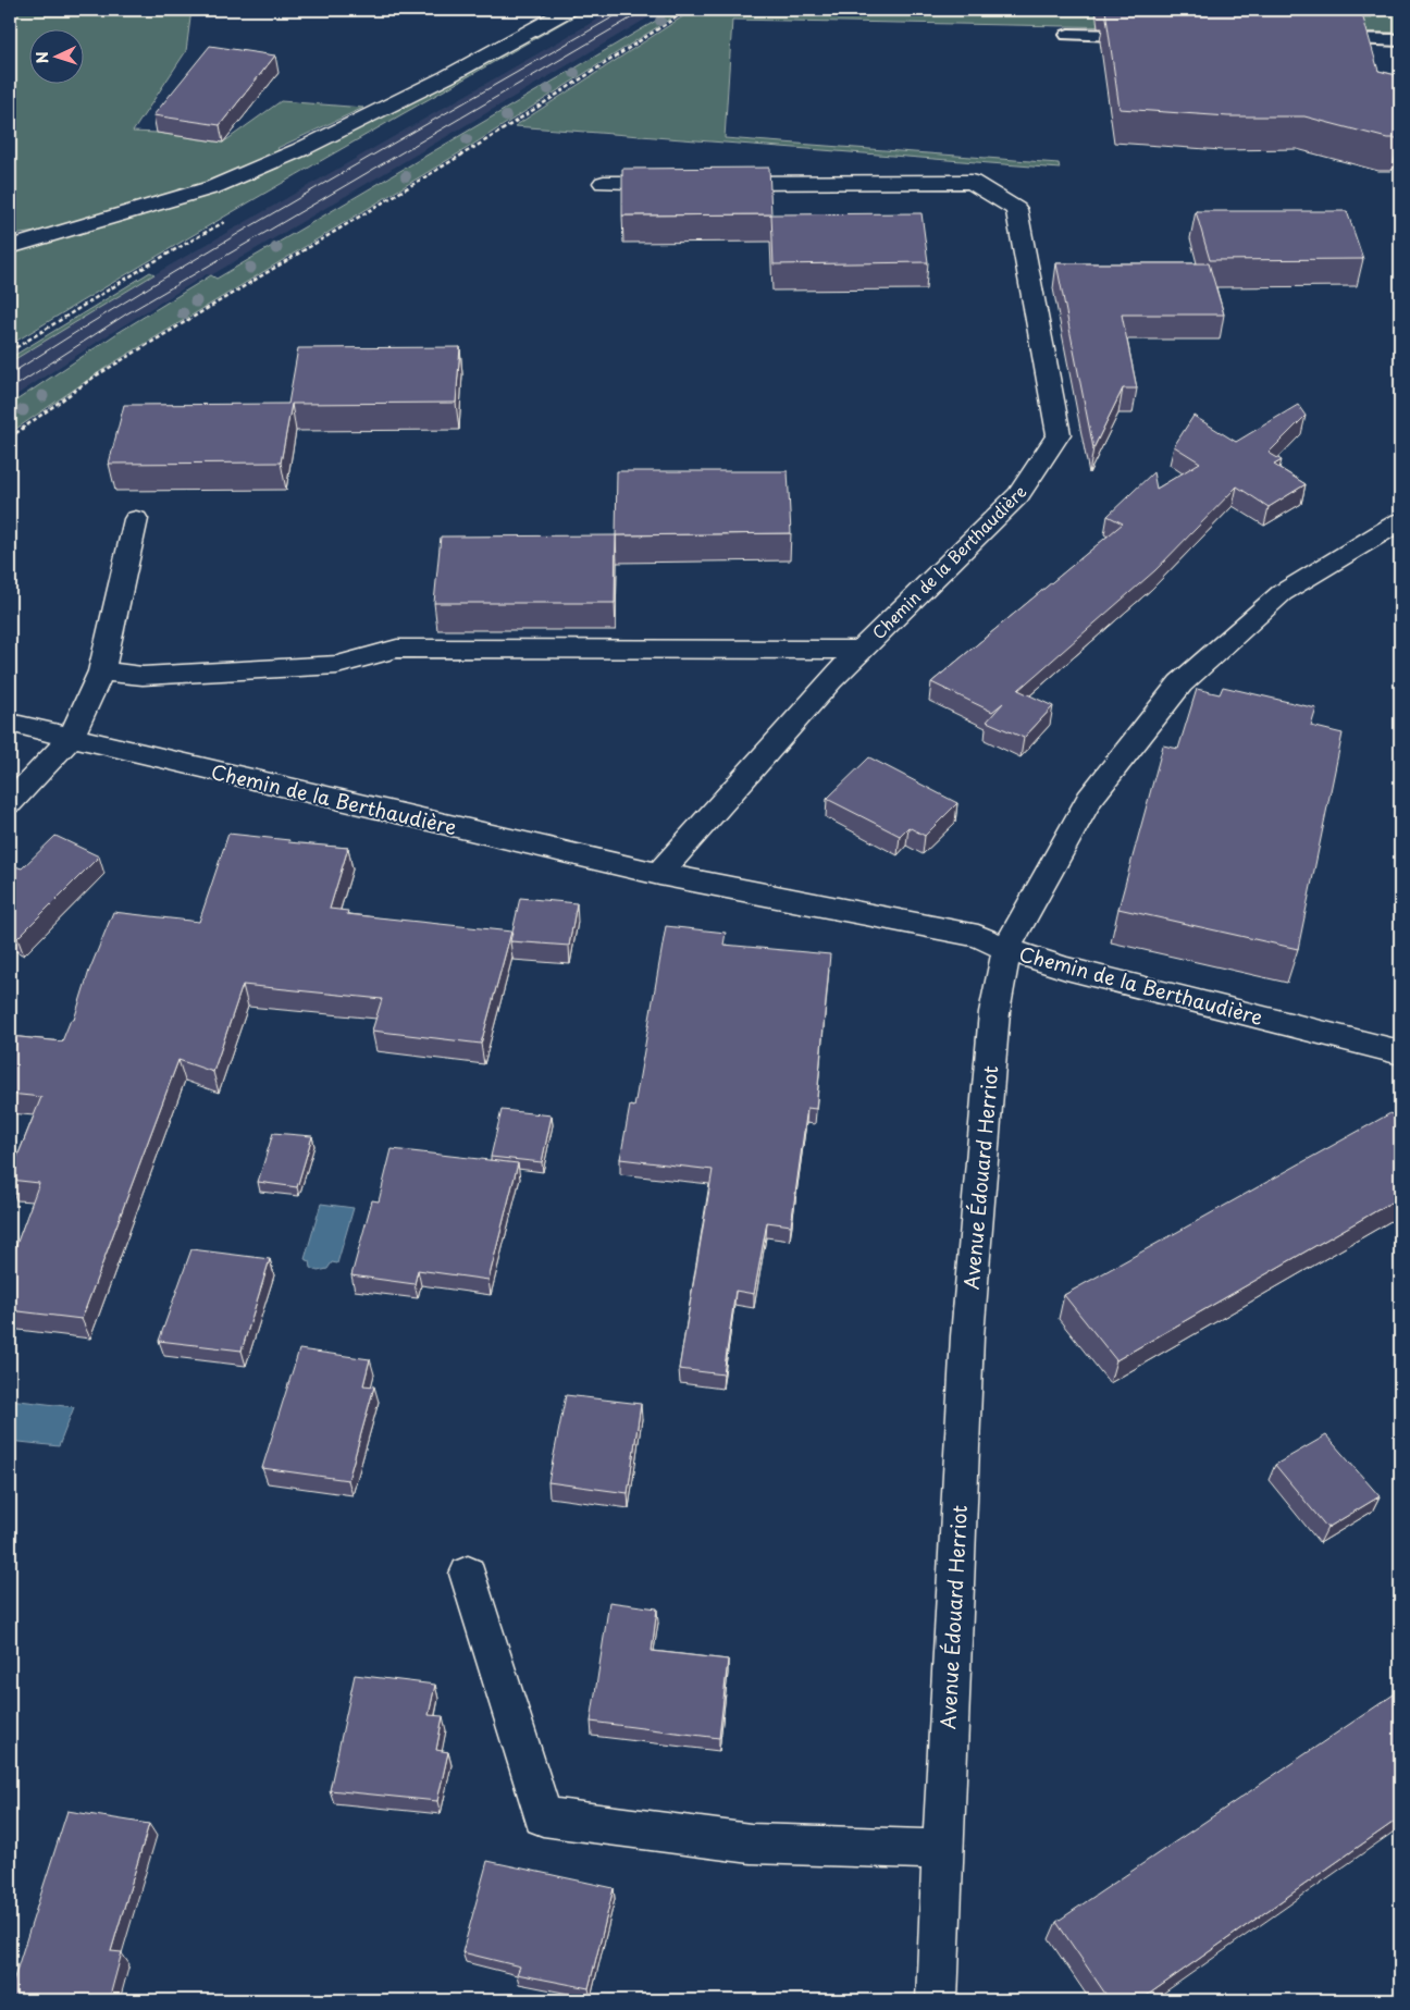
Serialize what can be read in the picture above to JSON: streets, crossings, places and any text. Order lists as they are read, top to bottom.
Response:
{
  "streets": {
    "street": ["Chemin de la Berthaudière", "Avenue Édouard Herriot"]
  },
  "crossings": [
    ["Chemin de la Berthaudière", "Avenue Édouard Herriot"]
  ],
  "north": "left"
}
